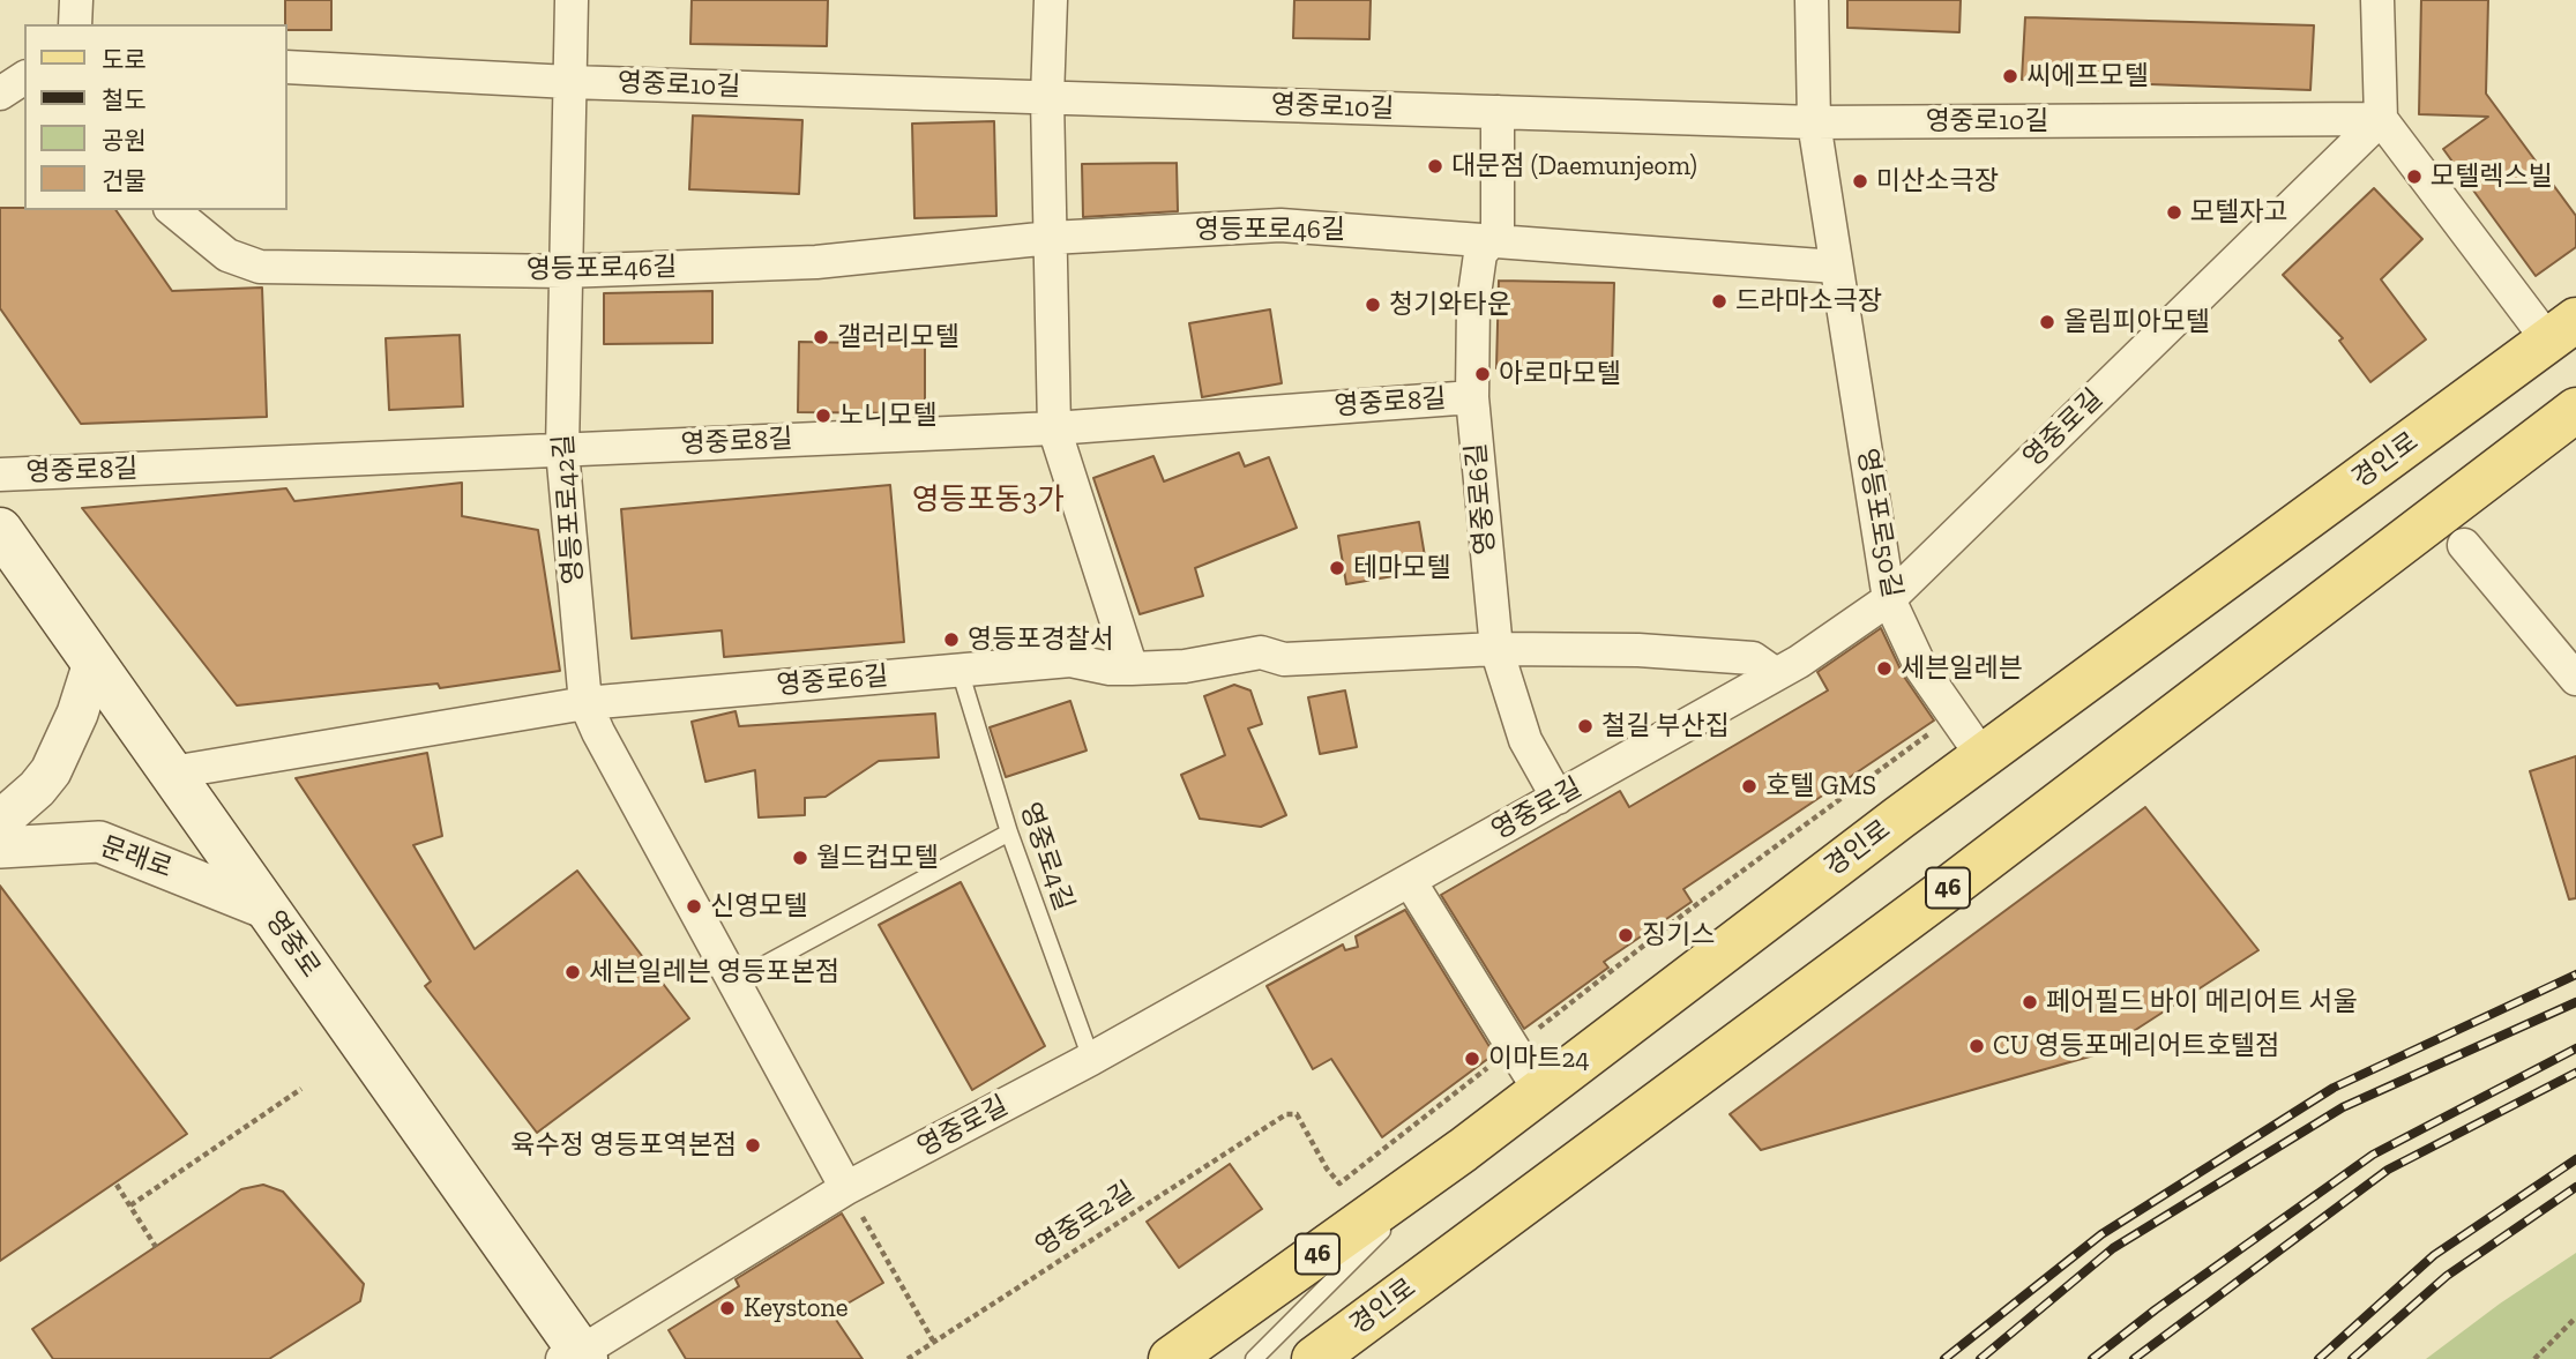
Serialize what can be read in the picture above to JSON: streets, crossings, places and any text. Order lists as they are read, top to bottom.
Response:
{
  "streets": {
    "main road": ["경인로", "46", "영중로"],
    "street": [
      "영중로10길",
      "영등포로46길",
      "영중로8길",
      "영중로길",
      "영중로6길",
      "영등포로42길",
      "영등포로50길",
      "문래로"
    ],
    "lane": ["영중로4길"],
    "path": ["영중로2길"]
  },
  "crossings": [
    ["영중로10길", "영중로길"],
    ["영중로10길", "경인로"],
    ["영중로10길", "영중로6길"],
    ["영중로10길", "영등포로42길"],
    ["영중로10길", "영등포로50길"],
    ["영등포로46길", "영중로6길"],
    ["영등포로46길", "영등포로42길"],
    ["영중로8길", "영중로6길"],
    ["영중로8길", "영등포로42길"],
    ["영중로길", "경인로"],
    ["영중로길", "영중로6길"],
    ["영중로길", "영등포로42길"],
    ["영중로길", "영등포로50길"],
    ["영중로길", "영중로4길"],
    ["영중로길", "영중로"],
    ["경인로", "영등포로50길"],
    ["영중로6길", "영등포로42길"],
    ["영중로6길", "영중로4길"],
    ["영중로6길", "영중로"],
    ["문래로", "영중로"]
  ],
  "districts": ["영등포동3가"],
  "places": [
    "씨에프모텔",
    "대문점 (Daemunjeom)",
    "모텔렉스빌",
    "미산소극장",
    "모텔자고",
    "드라마소극장",
    "청기와타운",
    "올림피아모텔",
    "갤러리모텔",
    "아로마모텔",
    "노니모텔",
    "테마모텔",
    "영등포경찰서",
    "세븐일레븐",
    "철길 부산집",
    "호텔 GMS",
    "월드컵모텔",
    "신영모텔",
    "징기스",
    "세븐일레븐 영등포본점",
    "페어필드 바이 메리어트 서울",
    "CU 영등포메리어트호텔점",
    "이마트24",
    "육수정 영등포역본점",
    "Keystone"
  ],
  "legend": [
    "도로",
    "철도",
    "공원",
    "건물"
  ]
}
